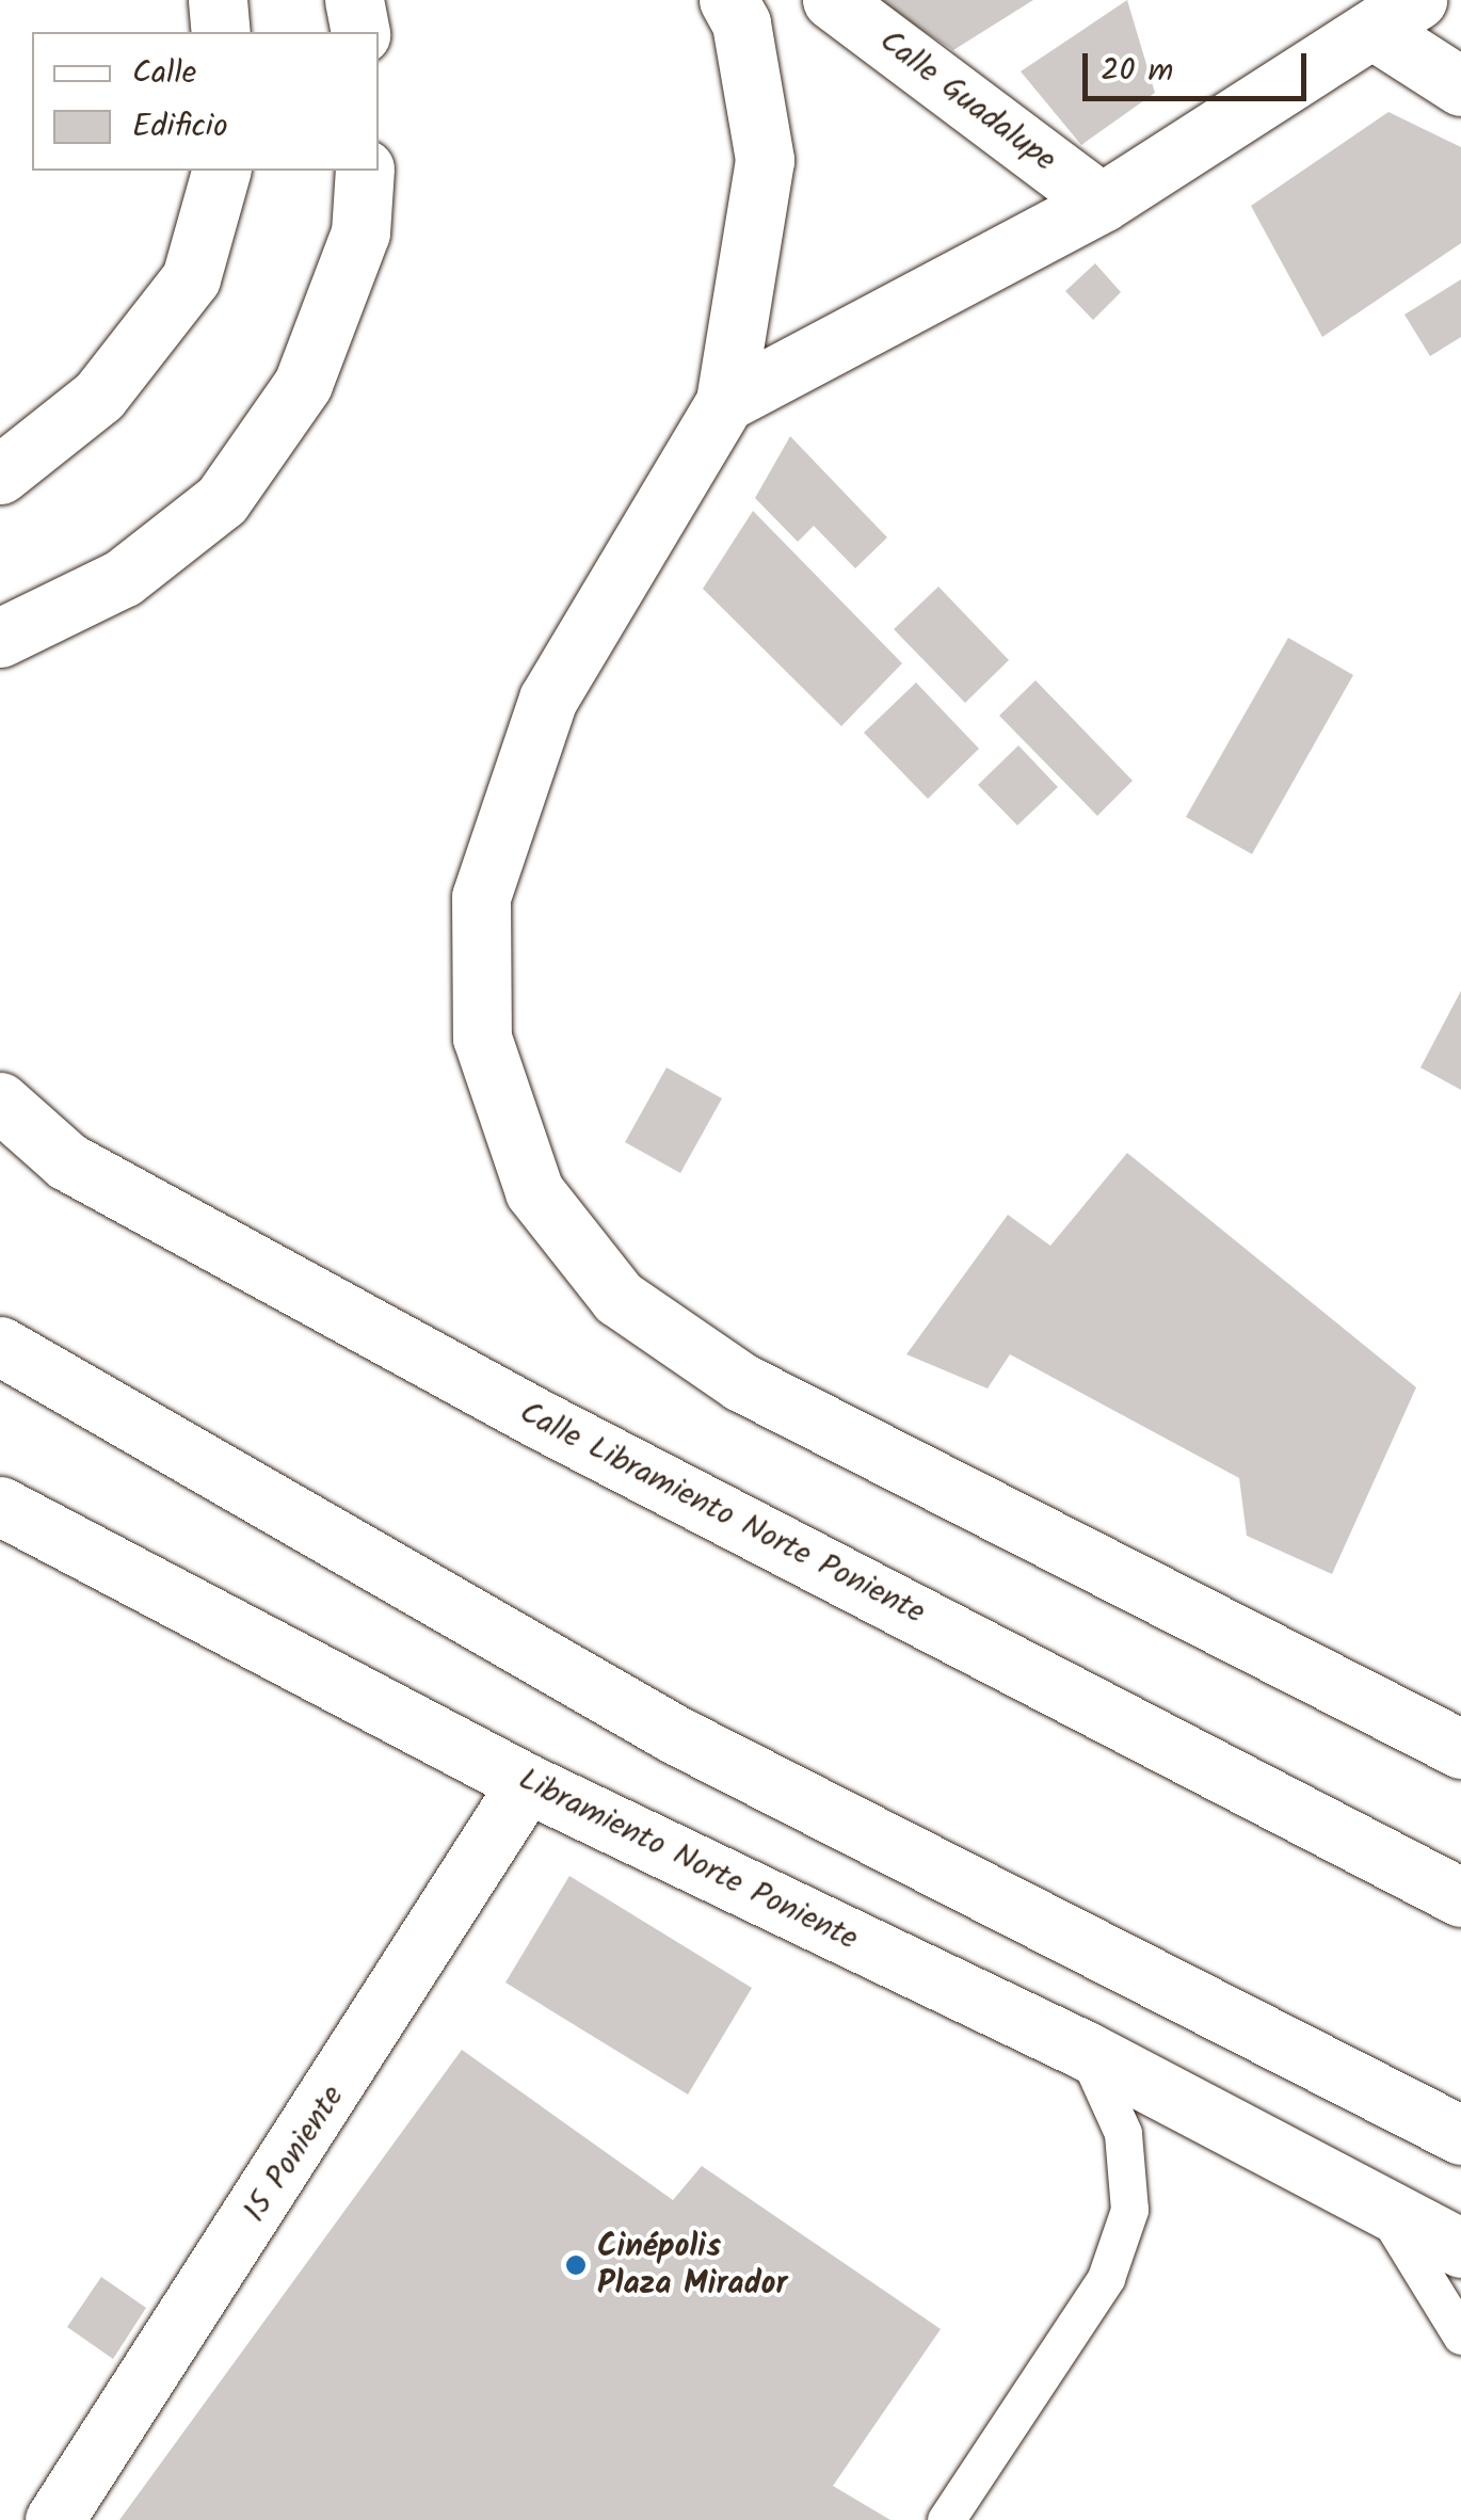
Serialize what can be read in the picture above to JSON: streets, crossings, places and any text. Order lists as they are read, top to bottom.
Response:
{
  "streets": {
    "main road": [
      "Calle Guadalupe",
      "Calle Libramiento Norte Poniente",
      "Libramiento Norte Poniente",
      "15 Poniente"
    ]
  },
  "crossings": [
    ["Libramiento Norte Poniente", "15 Poniente"]
  ],
  "places": ["Cinépolis Plaza Mirador"],
  "legend": ["Calle", "Edificio"],
  "scale_bar": "20 m"
}
